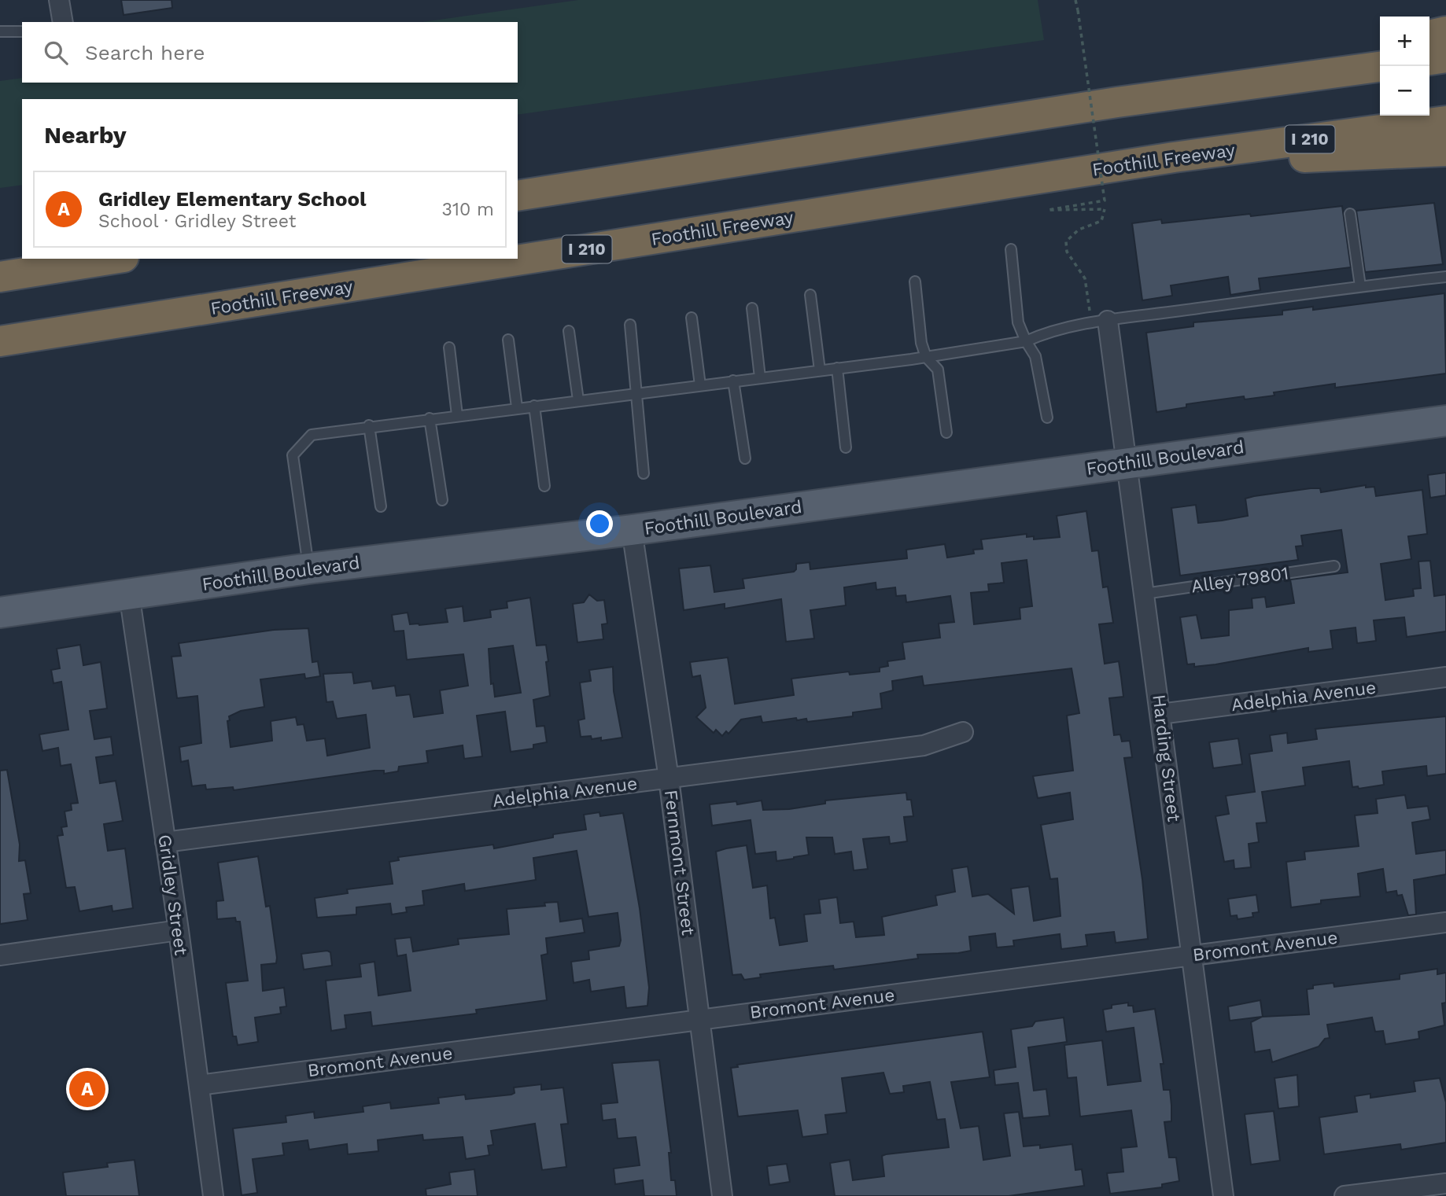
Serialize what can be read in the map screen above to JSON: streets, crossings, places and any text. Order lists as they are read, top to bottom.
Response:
{
  "streets": {
    "highway": ["I 210", "Foothill Freeway"],
    "main road": ["Foothill Boulevard"],
    "street": [
      "Adelphia Avenue",
      "Harding Street",
      "Fernmont Street",
      "Gridley Street",
      "Bromont Avenue"
    ],
    "lane": ["Alley 79801"]
  },
  "crossings": [
    ["Foothill Boulevard", "Harding Street"],
    ["Foothill Boulevard", "Fernmont Street"],
    ["Foothill Boulevard", "Gridley Street"],
    ["Alley 79801", "Harding Street"],
    ["Adelphia Avenue", "Harding Street"],
    ["Adelphia Avenue", "Fernmont Street"],
    ["Adelphia Avenue", "Gridley Street"],
    ["Harding Street", "Bromont Avenue"],
    ["Fernmont Street", "Bromont Avenue"],
    ["Gridley Street", "Bromont Avenue"]
  ],
  "page": {
    "map_buttons": ["+", "−"],
    "search": "Search here",
    "heading": "Nearby",
    "list": [
      {
        "mark": "A",
        "name": "Gridley Elementary School",
        "note": "School · Gridley Street",
        "value": "310 m"
      }
    ],
    "pins": "A"
  }
}
